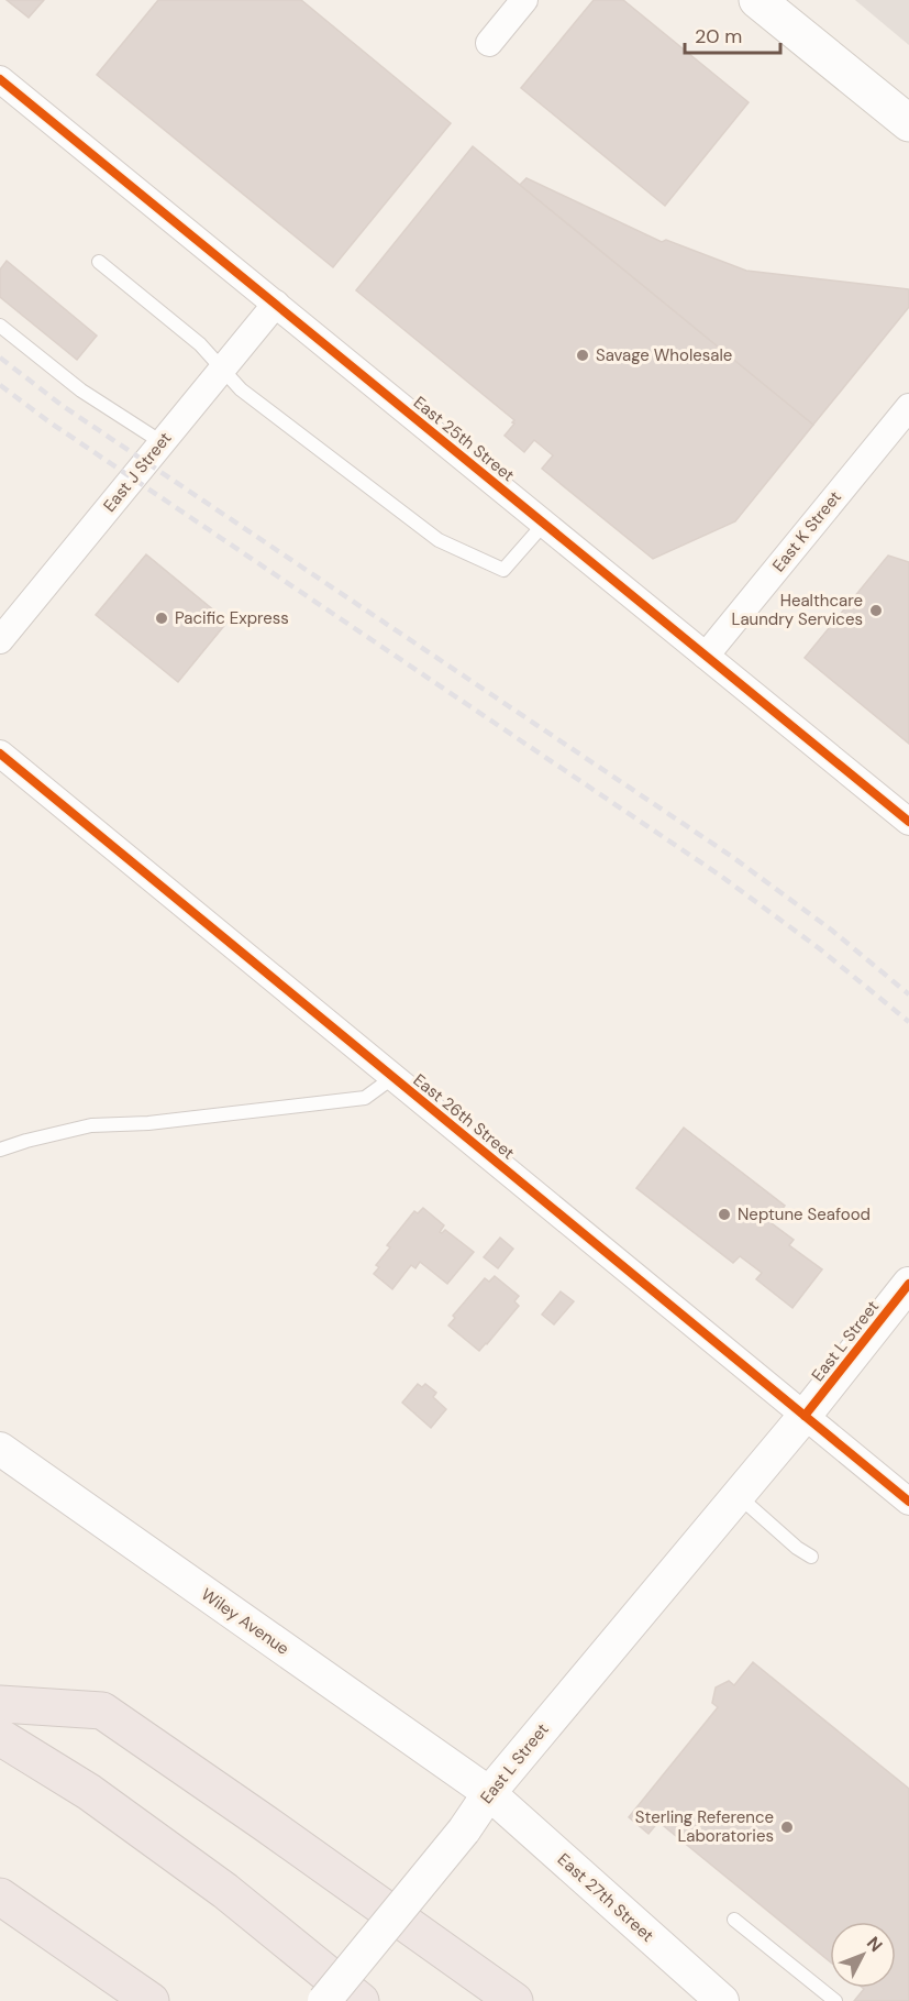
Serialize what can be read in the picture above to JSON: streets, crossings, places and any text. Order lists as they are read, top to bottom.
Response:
{
  "streets": {
    "street": [
      "East 25th Street",
      "East J Street",
      "East K Street",
      "East 26th Street",
      "East L Street",
      "Wiley Avenue",
      "East 27th Street"
    ]
  },
  "crossings": [
    ["East 25th Street", "East J Street"],
    ["East 25th Street", "East K Street"],
    ["East 26th Street", "East L Street"],
    ["East L Street", "Wiley Avenue"],
    ["East L Street", "East 27th Street"],
    ["Wiley Avenue", "East 27th Street"]
  ],
  "places": [
    "Savage Wholesale",
    "Healthcare Laundry Services",
    "Pacific Express",
    "Neptune Seafood",
    "Sterling Reference Laboratories"
  ],
  "scale_bar": "20 m",
  "north": "top right"
}
